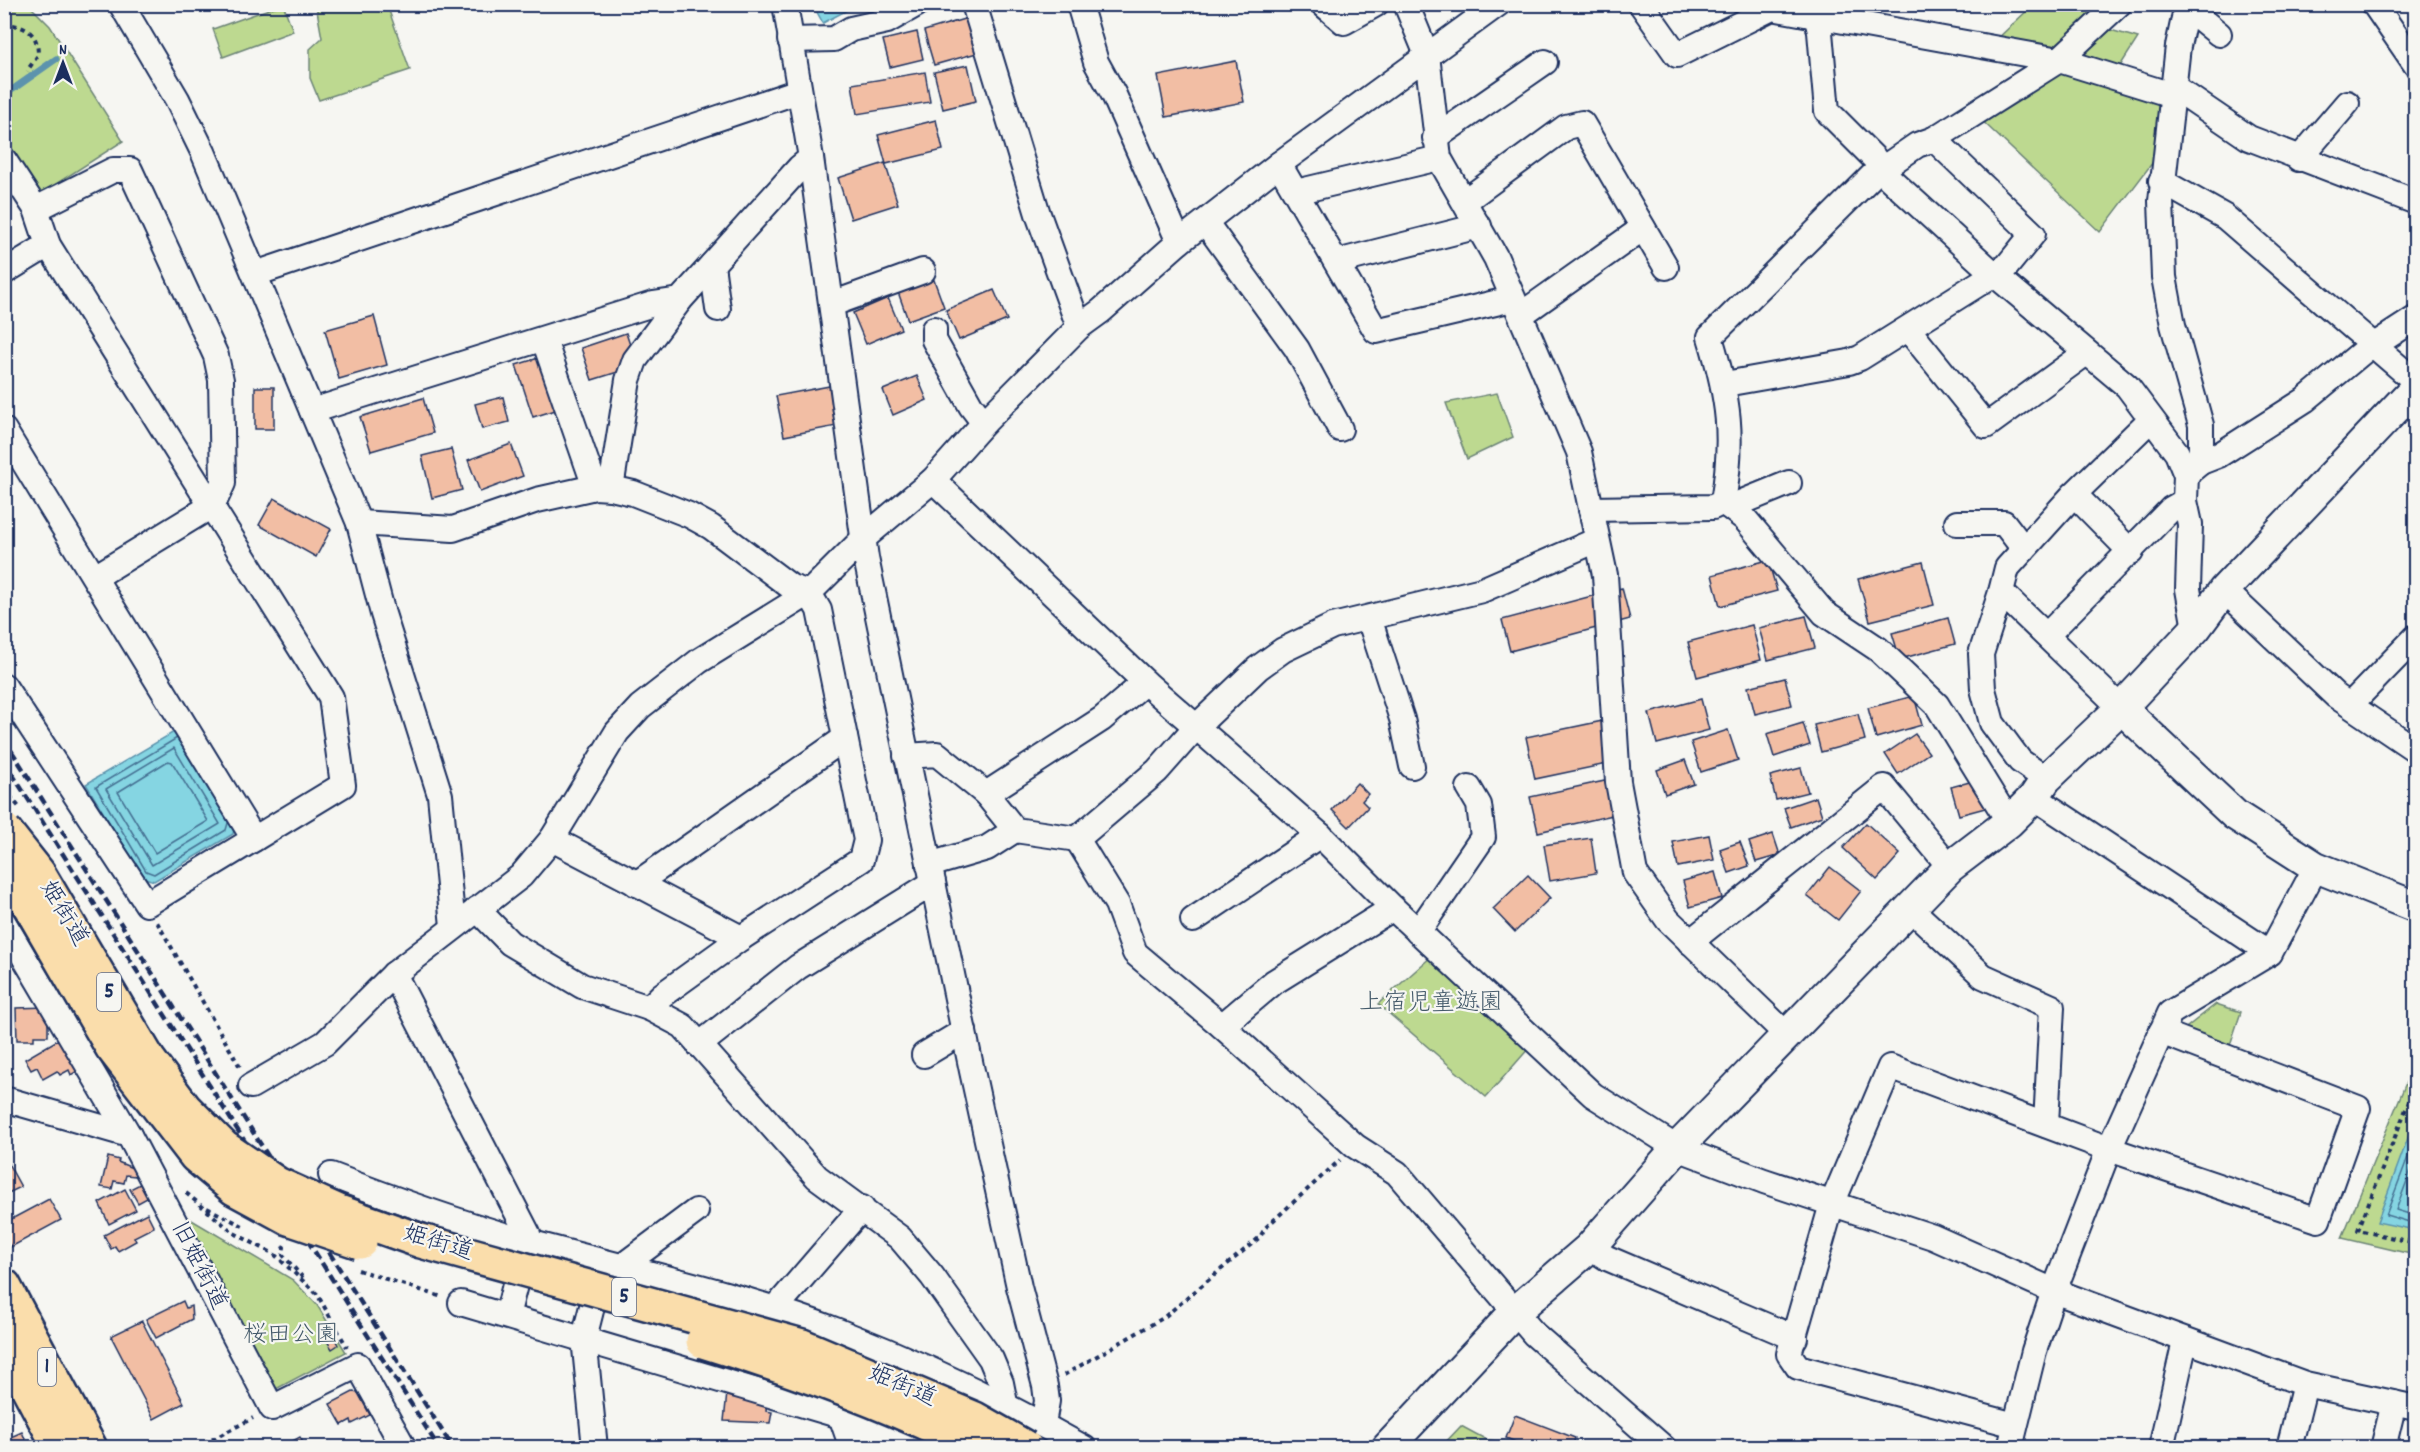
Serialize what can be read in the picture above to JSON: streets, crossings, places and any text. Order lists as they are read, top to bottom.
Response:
{
  "streets": {
    "main road": ["姫街道", "5", "1"],
    "street": ["旧姫街道"]
  },
  "parks": ["上宿児童遊園", "桜田公園"],
  "north": "top"
}
